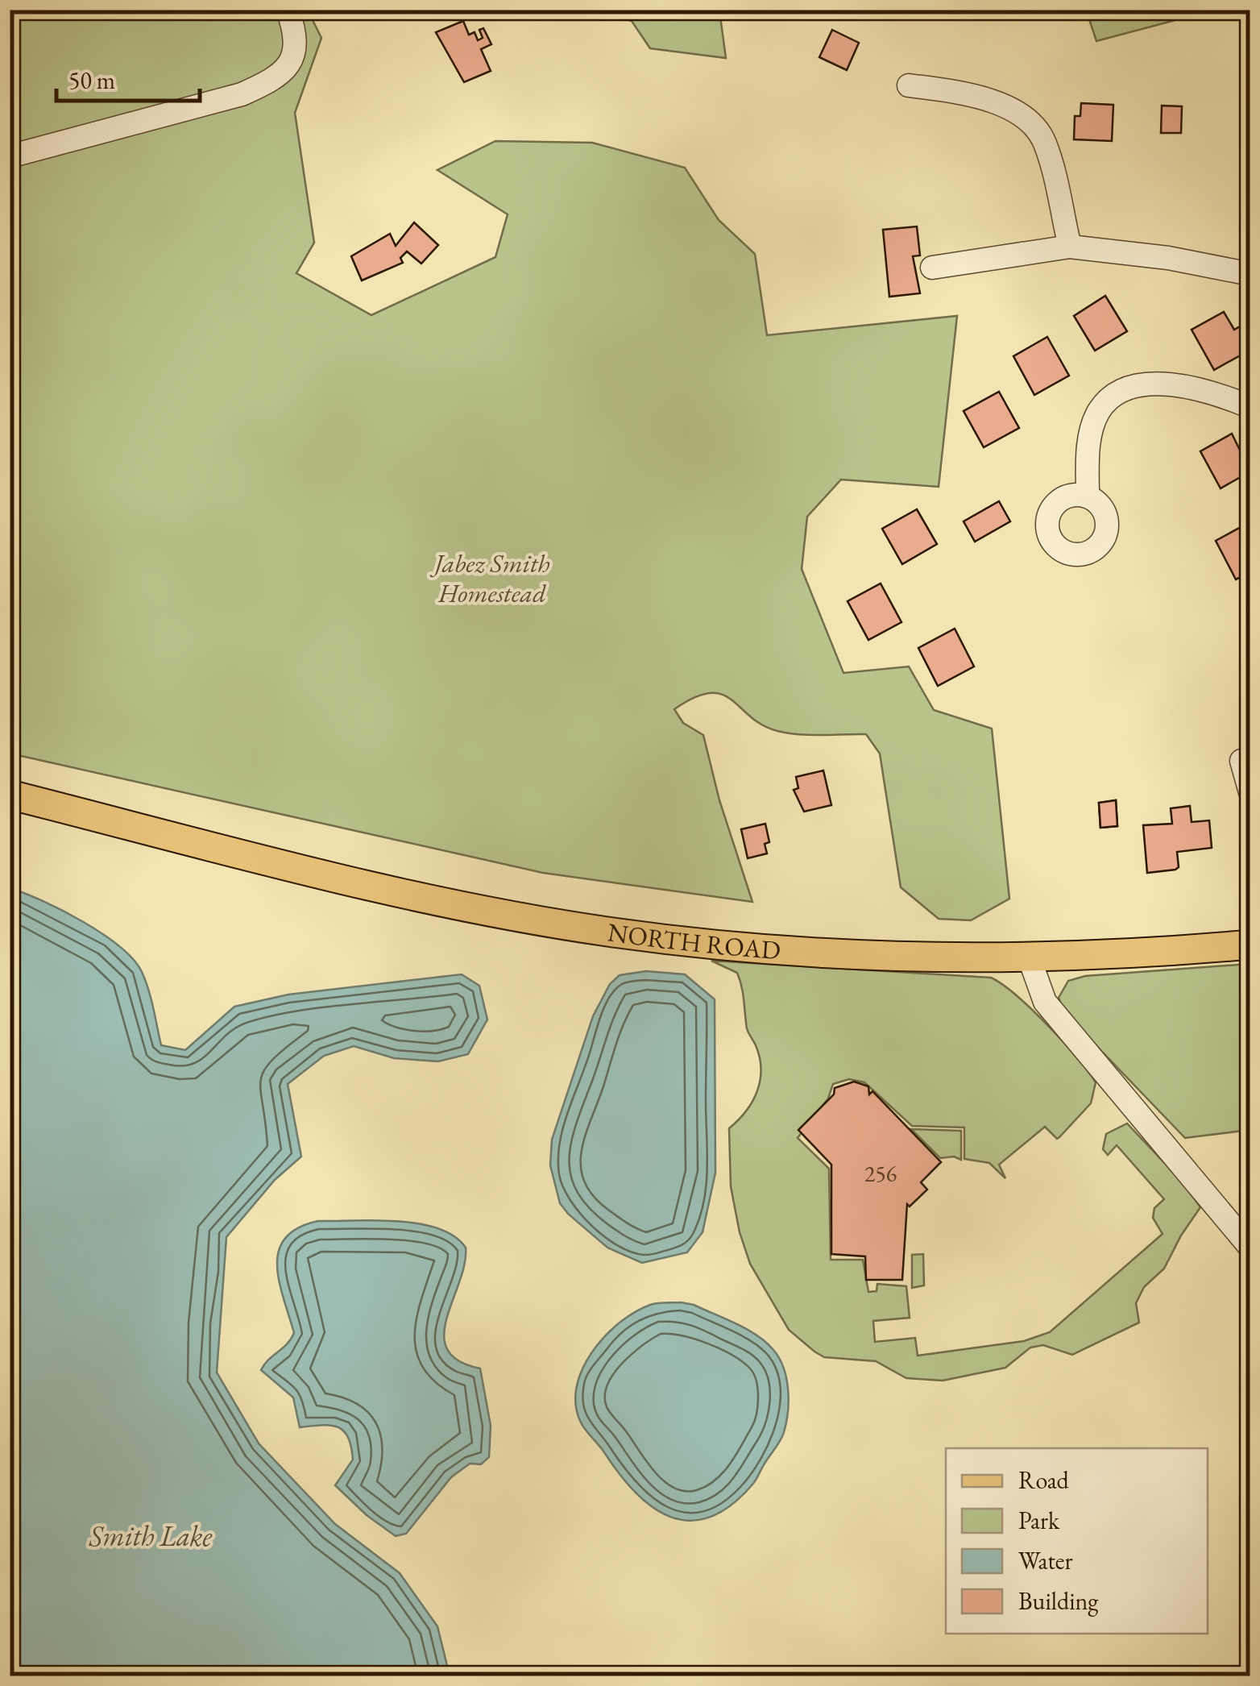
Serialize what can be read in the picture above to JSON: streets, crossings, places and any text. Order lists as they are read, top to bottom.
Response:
{
  "streets": {
    "main road": ["NORTH ROAD"]
  },
  "water": ["Smith Lake"],
  "parks": ["Jabez Smith Homestead"],
  "house_numbers": ["256"],
  "legend": [
    "Road",
    "Park",
    "Water",
    "Building"
  ],
  "scale_bar": "50 m"
}
